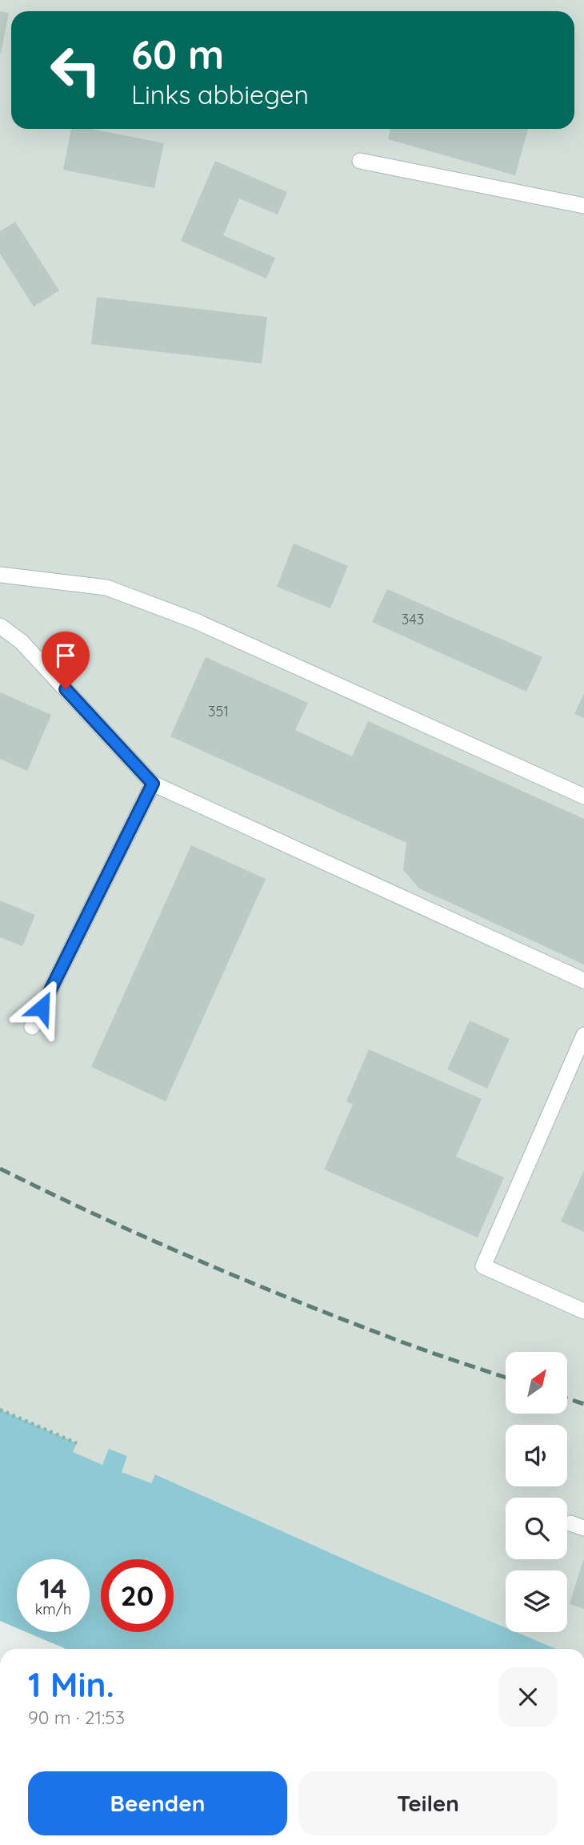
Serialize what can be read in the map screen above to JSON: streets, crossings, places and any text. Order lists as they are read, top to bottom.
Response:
{
  "house_numbers": ["343", "351"],
  "north": "top right",
  "page": {
    "turn": ["60 m", "Links abbiegen"],
    "speed": "14 km/h",
    "limit": "20",
    "heading": ["1 Min.", "90 m · 21:53"],
    "buttons": ["Beenden", "Teilen"]
  }
}
